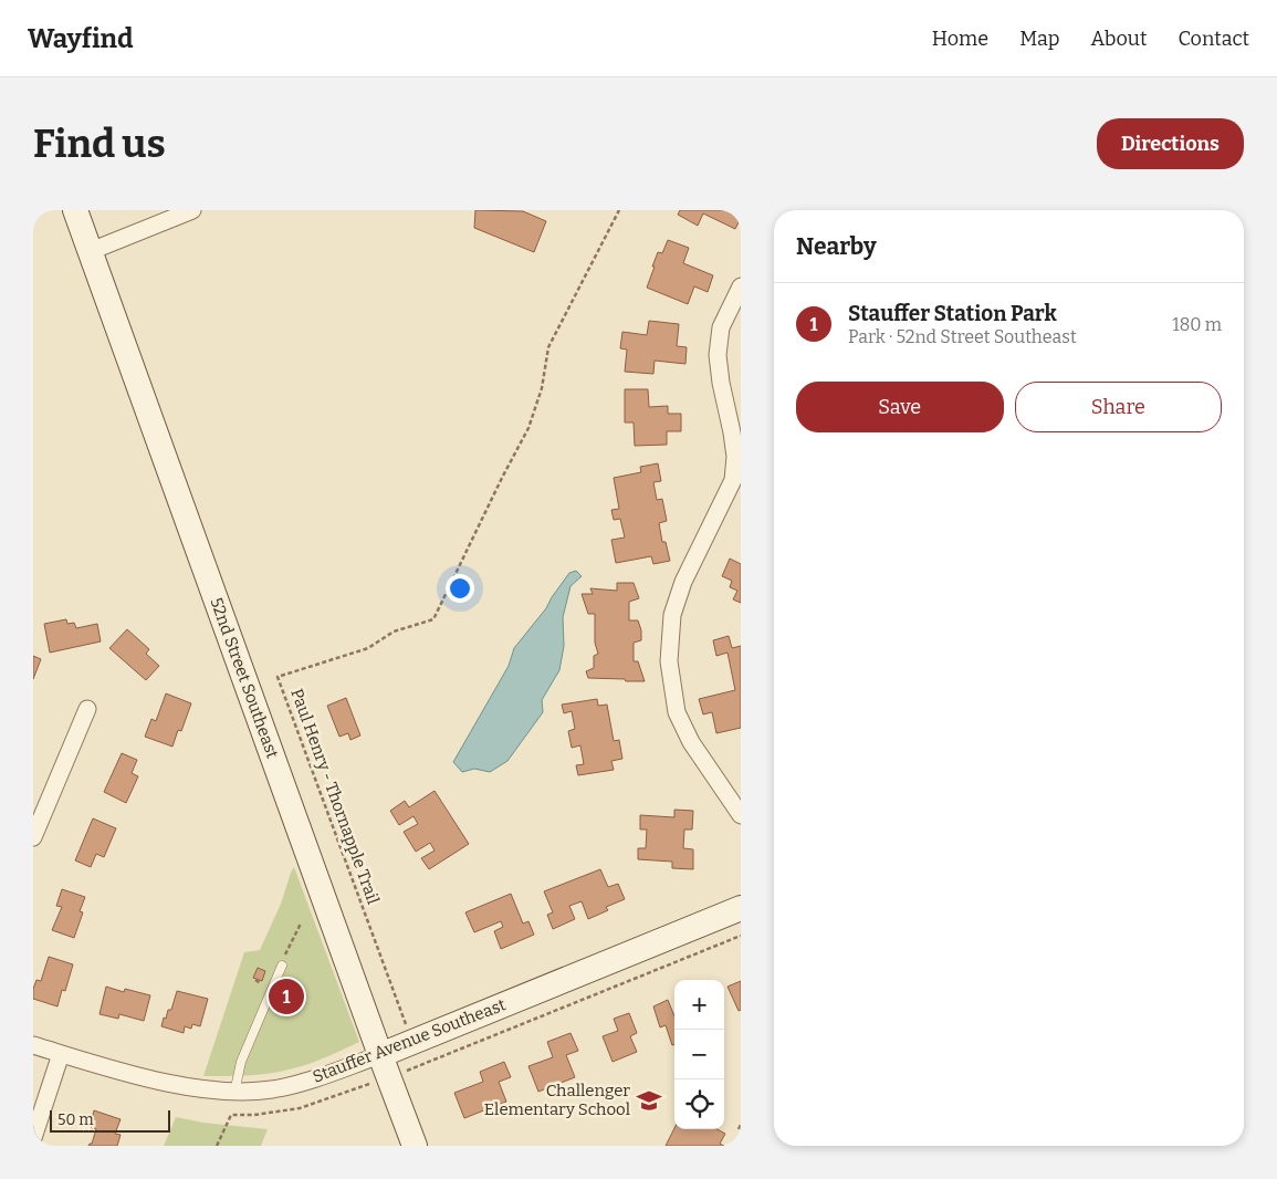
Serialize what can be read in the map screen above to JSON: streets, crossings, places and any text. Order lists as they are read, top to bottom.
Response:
{
  "streets": {
    "main road": ["52nd Street Southeast", "Stauffer Avenue Southeast"],
    "path": ["Paul Henry - Thornapple Trail"]
  },
  "crossings": [
    ["52nd Street Southeast", "Stauffer Avenue Southeast"],
    ["Paul Henry - Thornapple Trail", "Stauffer Avenue Southeast"]
  ],
  "places": {
    "school or university": ["Challenger Elementary School"]
  },
  "scale_bar": "50 m",
  "page": {
    "header": "Wayfind",
    "nav": [
      "Home",
      "Map",
      "About",
      "Contact"
    ],
    "buttons": [
      "Directions",
      ["Save", "Share"]
    ],
    "title": "Find us",
    "heading": "Nearby",
    "list": [
      {
        "mark": "1",
        "name": "Stauffer Station Park",
        "note": "Park · 52nd Street Southeast",
        "value": "180 m"
      }
    ],
    "pins": "1",
    "map_buttons": ["+", "−"],
    "scale": "50 m"
  }
}
